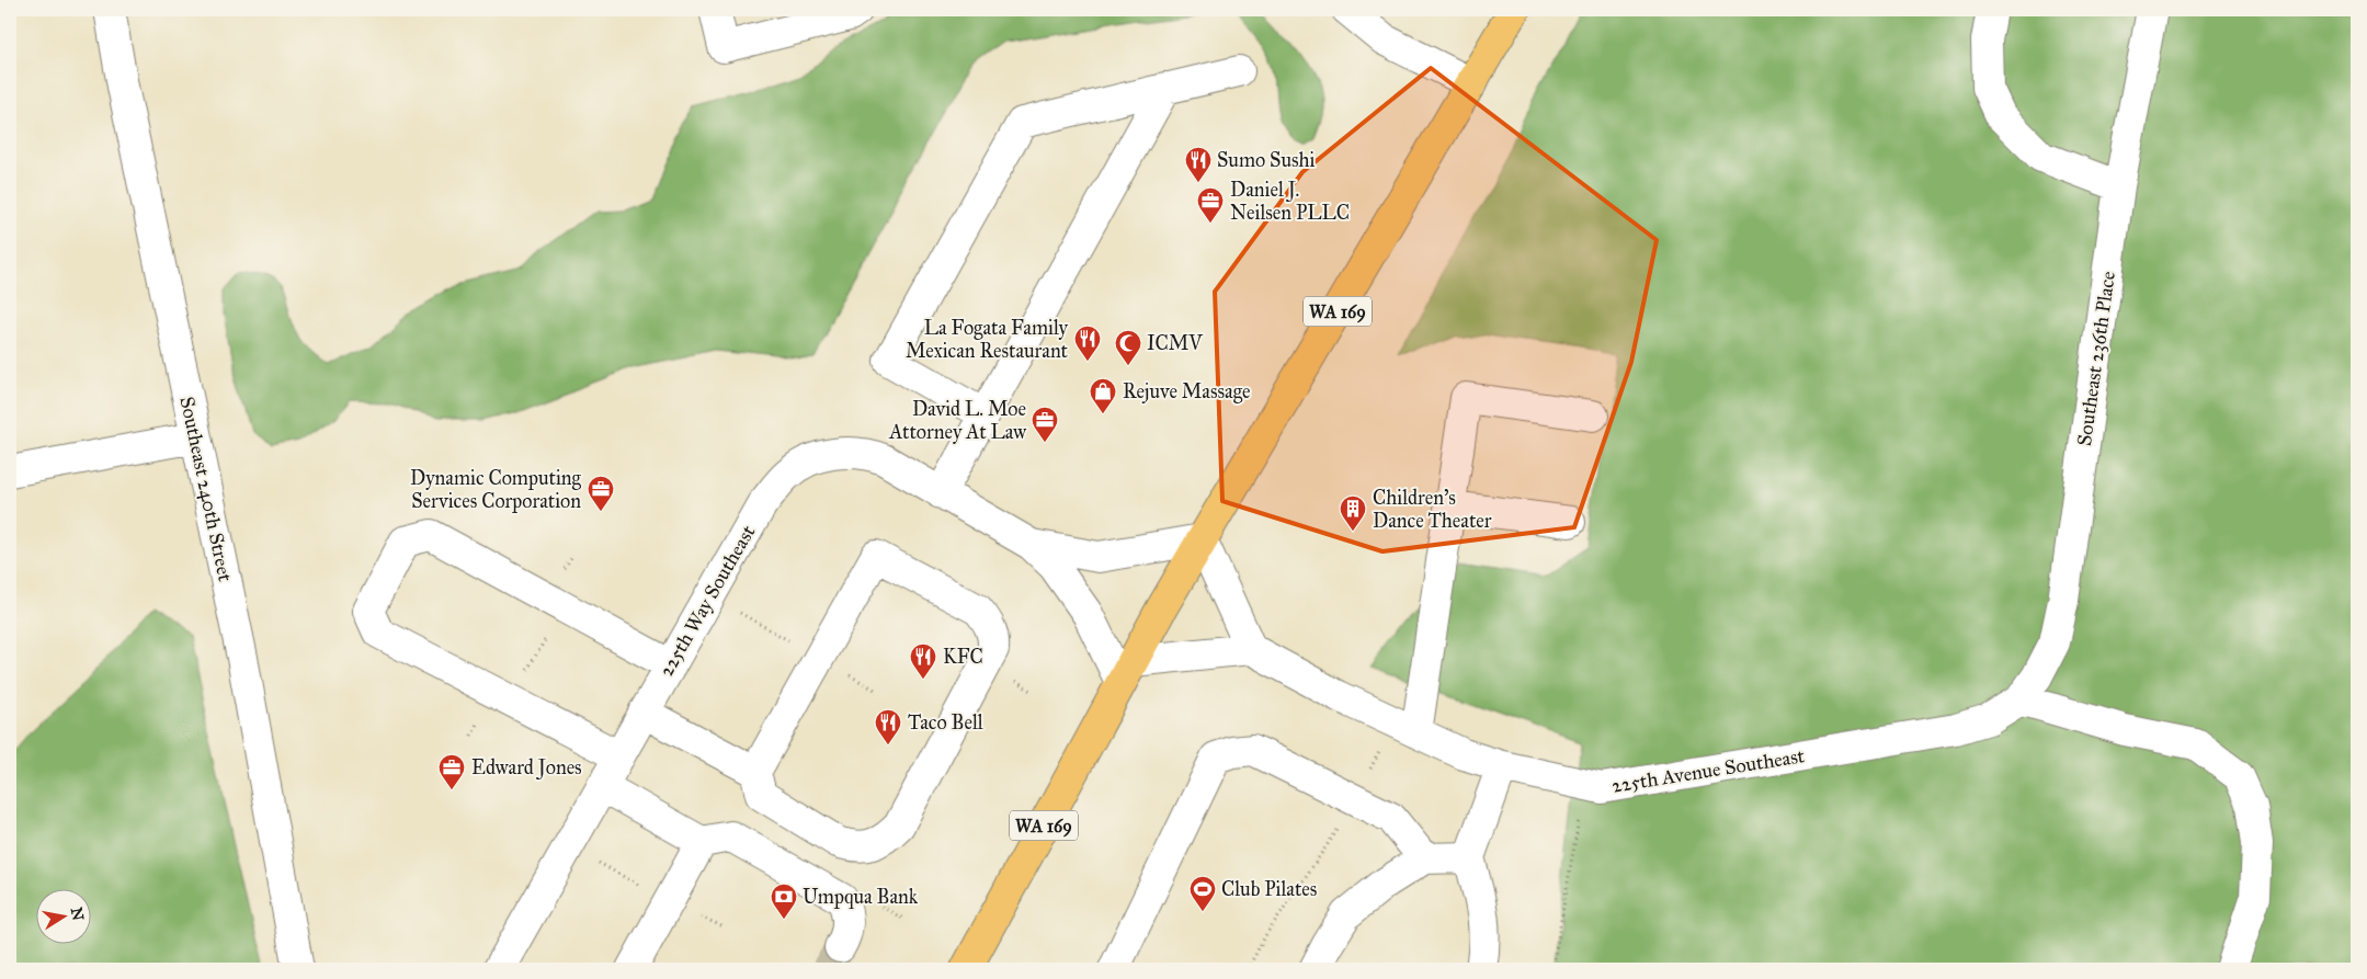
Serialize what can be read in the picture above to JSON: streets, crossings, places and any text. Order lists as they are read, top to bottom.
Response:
{
  "streets": {
    "main road": ["WA 169"],
    "street": [
      "Southeast 236th Place",
      "Southeast 240th Street",
      "225th Way Southeast",
      "225th Avenue Southeast"
    ]
  },
  "crossings": [
    ["Southeast 236th Place", "225th Avenue Southeast"]
  ],
  "places": {
    "restaurant": [
      "Sumo Sushi",
      "La Fogata Family Mexican Restaurant",
      "KFC",
      "Taco Bell"
    ],
    "office": [
      "Daniel J. Neilsen PLLC",
      "David L. Moe Attorney At Law",
      "Dynamic Computing Services Corporation",
      "Edward Jones"
    ],
    "mosque": ["ICMV"],
    "shop": ["Rejuve Massage"],
    "building": ["Children's Dance Theater"],
    "sports": ["Club Pilates"],
    "bank": ["Umpqua Bank"]
  },
  "north": "right"
}
